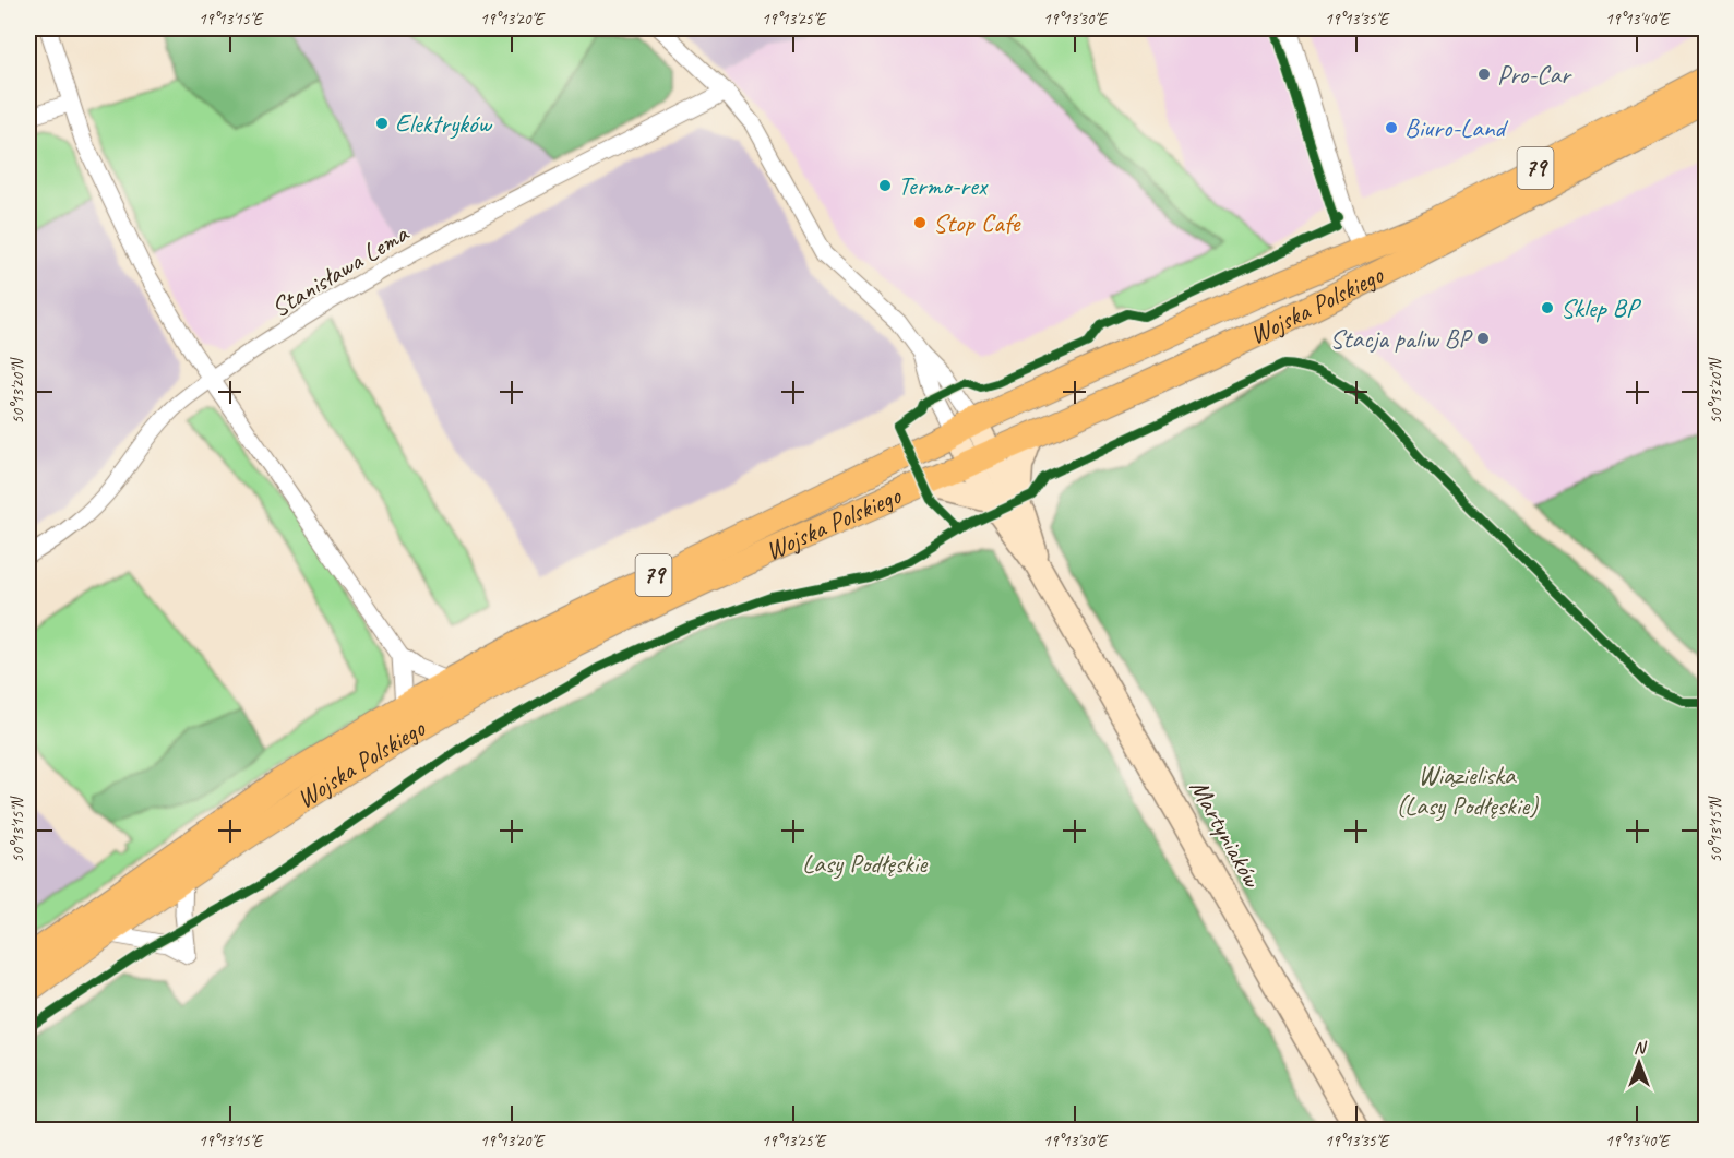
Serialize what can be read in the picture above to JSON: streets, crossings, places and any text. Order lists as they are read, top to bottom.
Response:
{
  "streets": {
    "main road": ["79", "Wojska Polskiego", "Martyniaków"],
    "street": ["Stanisława Lema"]
  },
  "crossings": [
    ["Wojska Polskiego", "Martyniaków"]
  ],
  "parks": ["Wiązieliska (Lasy Podłęskie)", "Lasy Podłęskie"],
  "places": [
    "Pro-Car",
    "Elektryków",
    "Biuro-Land",
    "Termo-rex",
    "Stop Cafe",
    "Sklep BP",
    "Stacja paliw BP"
  ],
  "north": "top",
  "coordinates": [
    "19°13'15\"E",
    "19°13'20\"E",
    "19°13'25\"E",
    "19°13'30\"E",
    "19°13'35\"E",
    "19°13'40\"E",
    "50°13'20\"N",
    "50°13'15\"N"
  ]
}
